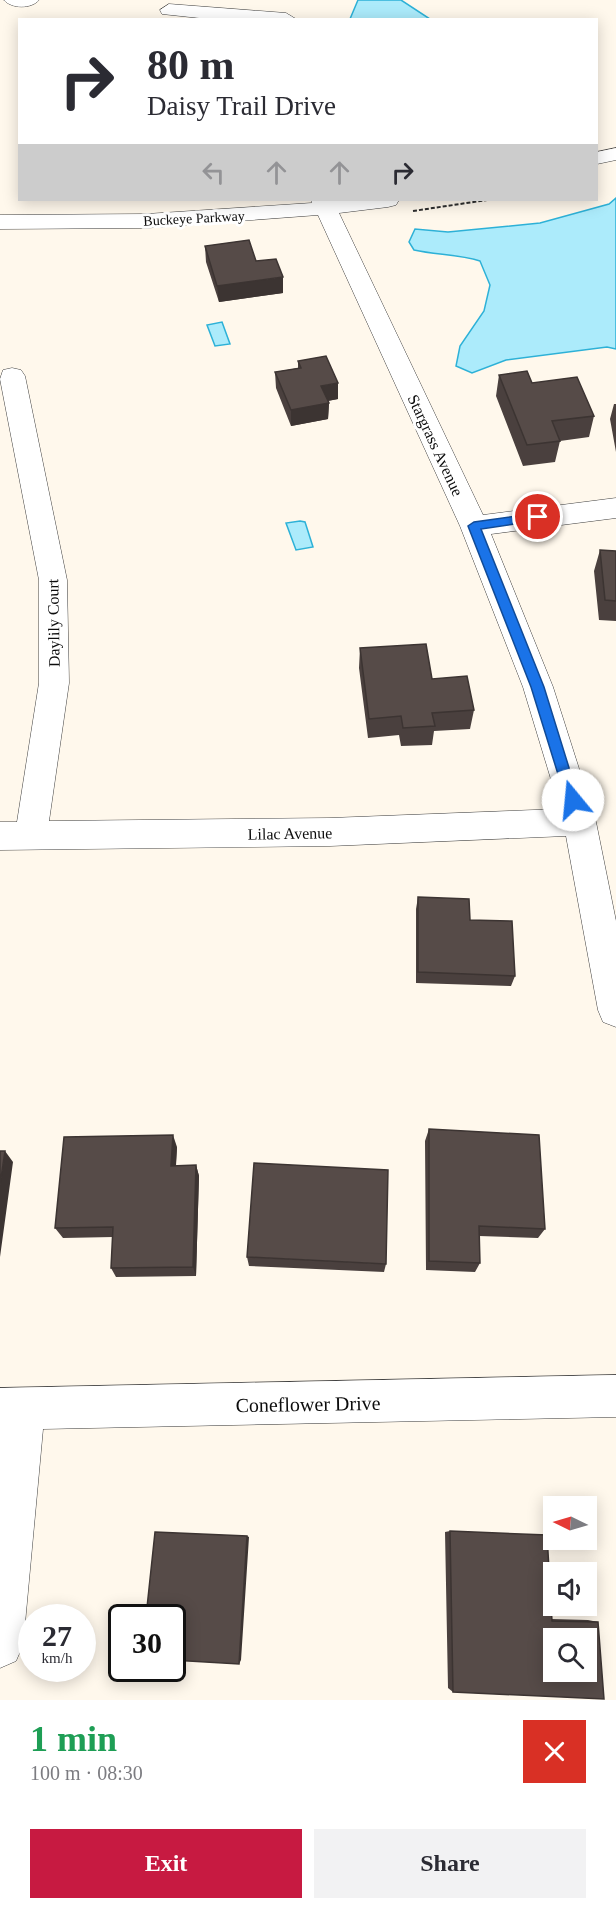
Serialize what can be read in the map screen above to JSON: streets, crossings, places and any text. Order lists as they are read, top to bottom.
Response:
{
  "streets": {
    "street": [
      "Buckeye Parkway",
      "Stargrass Avenue",
      "Daylily Court",
      "Lilac Avenue",
      "Coneflower Drive"
    ]
  },
  "crossings": [
    ["Buckeye Parkway", "Stargrass Avenue"],
    ["Stargrass Avenue", "Lilac Avenue"],
    ["Daylily Court", "Lilac Avenue"]
  ],
  "north": "left",
  "page": {
    "turn": ["80 m", "Daisy Trail Drive"],
    "speed": "27 km/h",
    "limit": "30",
    "heading": ["1 min", "100 m · 08:30"],
    "buttons": ["Exit", "Share"]
  }
}
